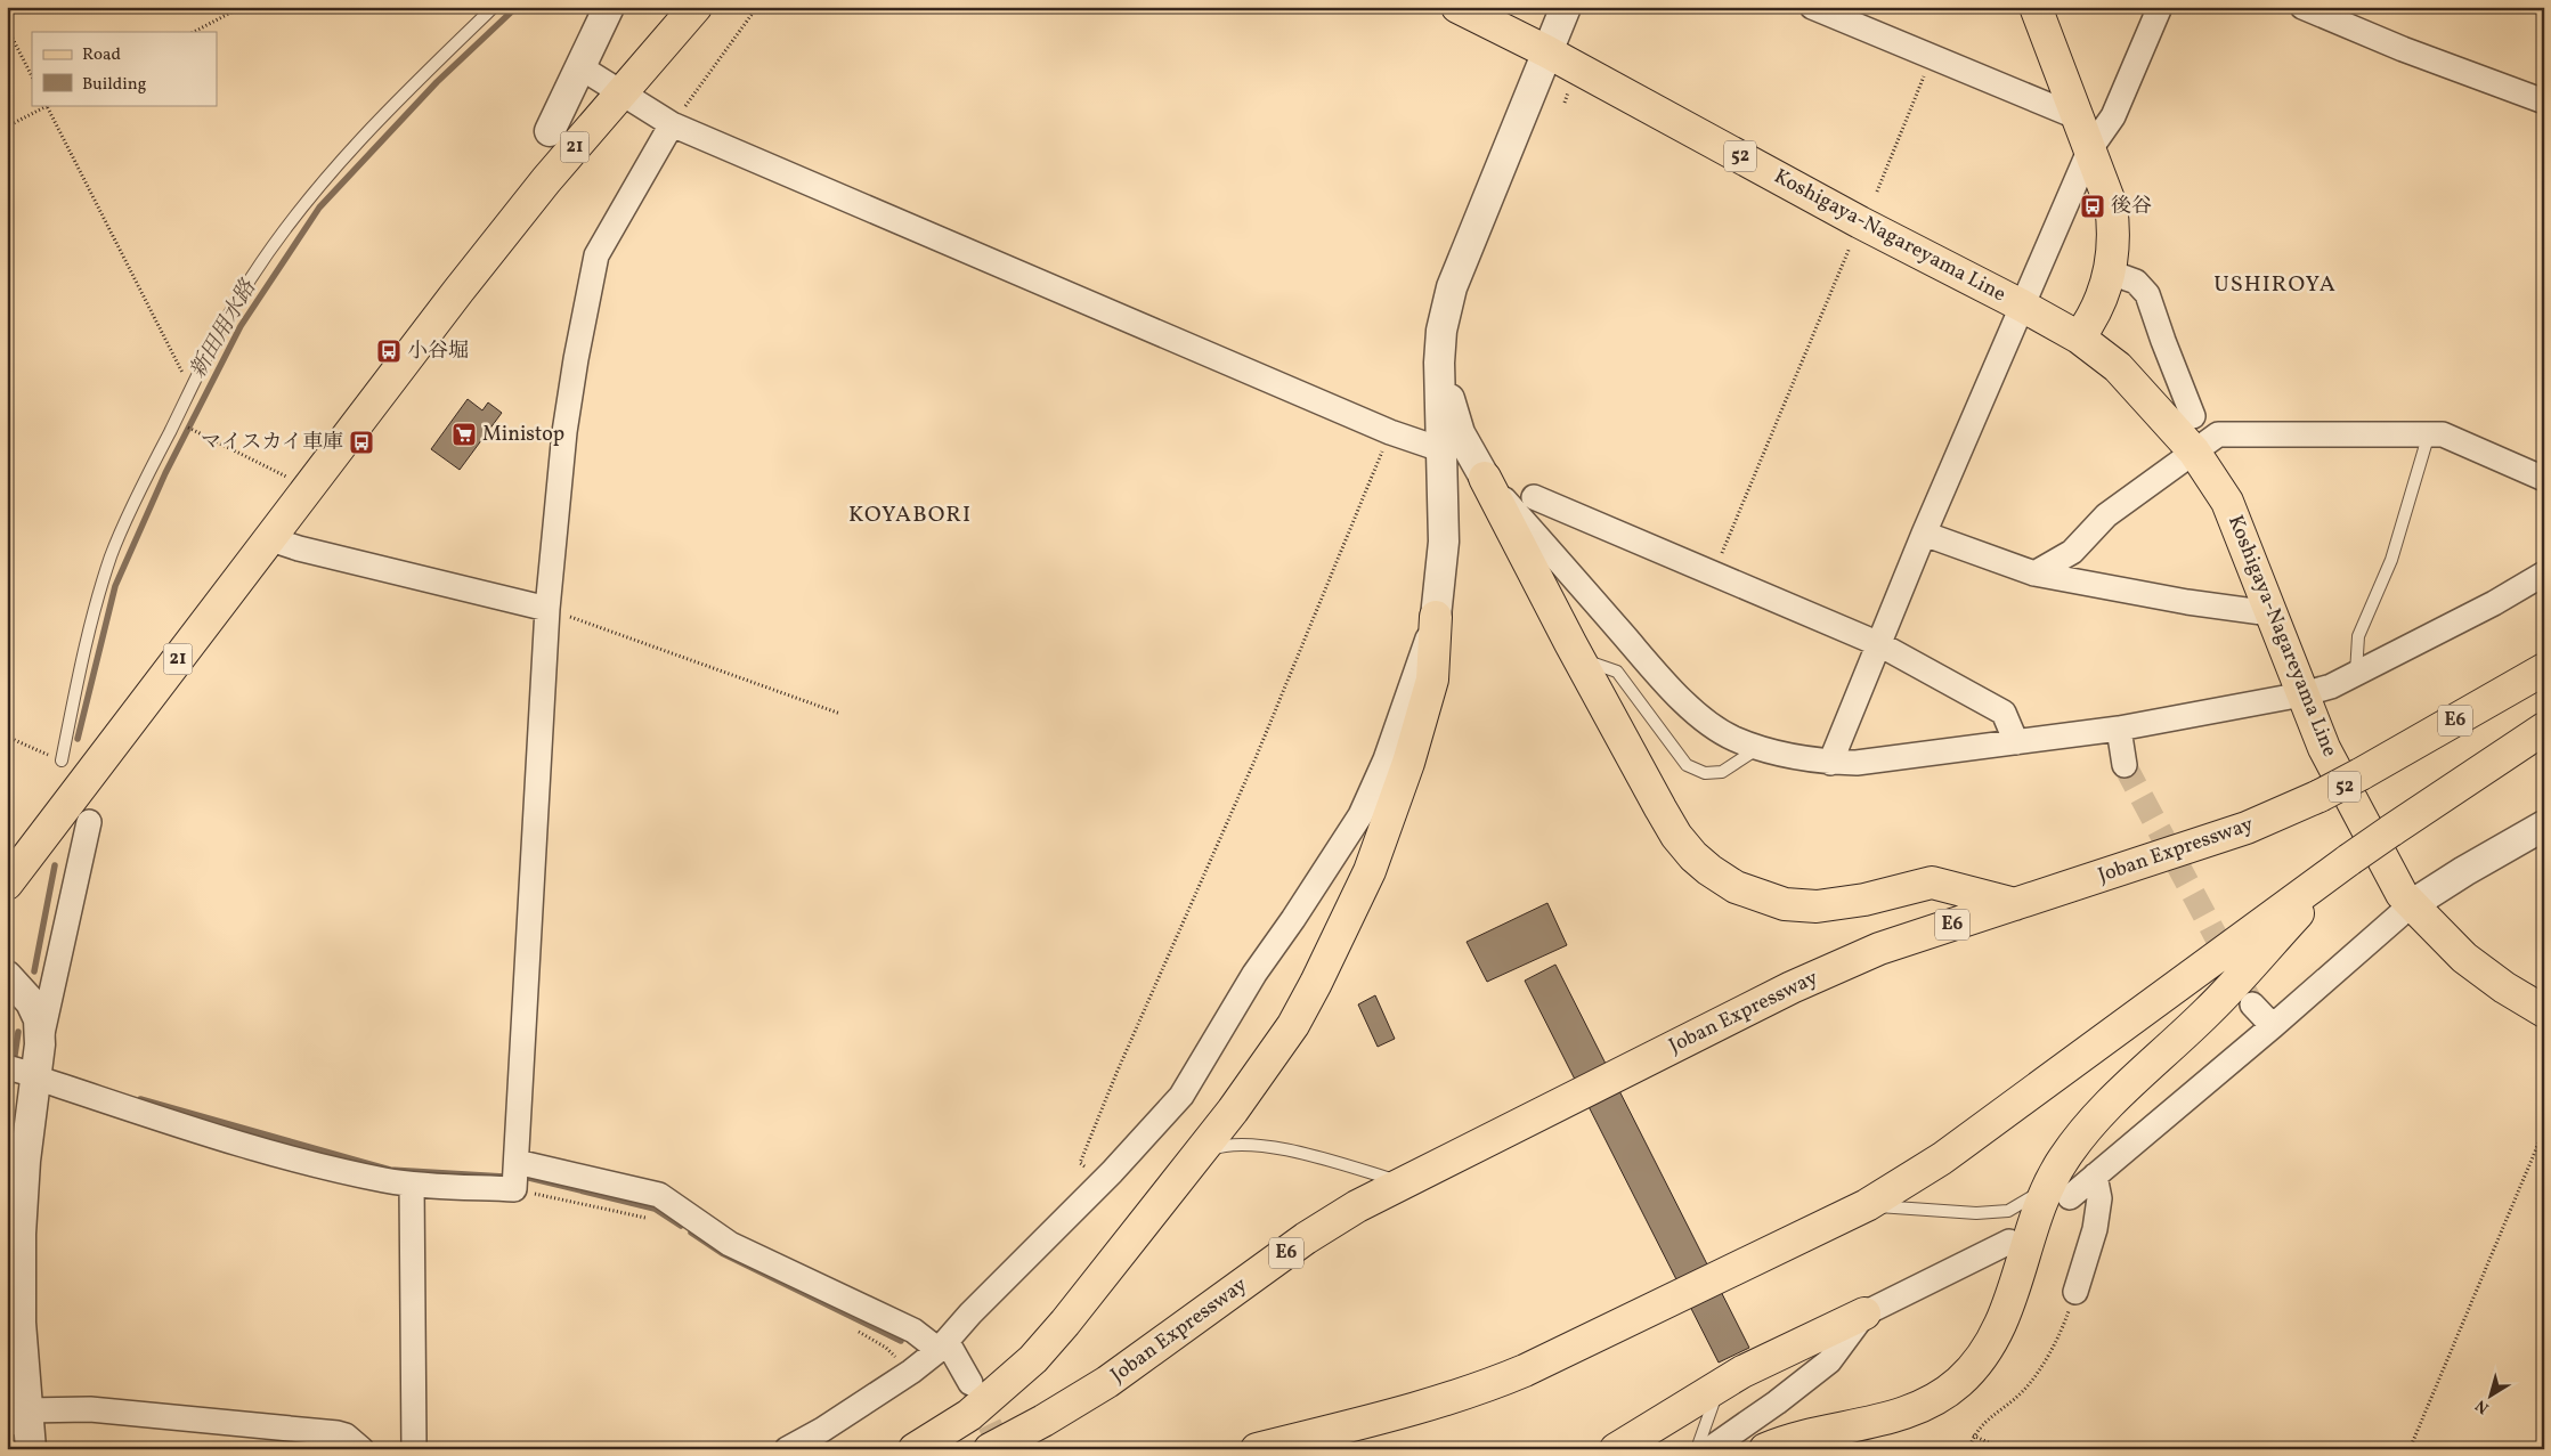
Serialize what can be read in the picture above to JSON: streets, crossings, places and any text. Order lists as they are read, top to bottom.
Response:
{
  "streets": {
    "main road": [
      "21",
      "52",
      "Koshigaya-Nagareyama Line",
      "E6",
      "Joban Expressway"
    ]
  },
  "districts": ["USHIROYA", "KOYABORI"],
  "water": ["新田用水路"],
  "places": {
    "bus stop": ["後谷", "小谷堀", "マイスカイ車庫"],
    "supermarket": ["Ministop"]
  },
  "legend": ["Road", "Building"],
  "north": "bottom left"
}
